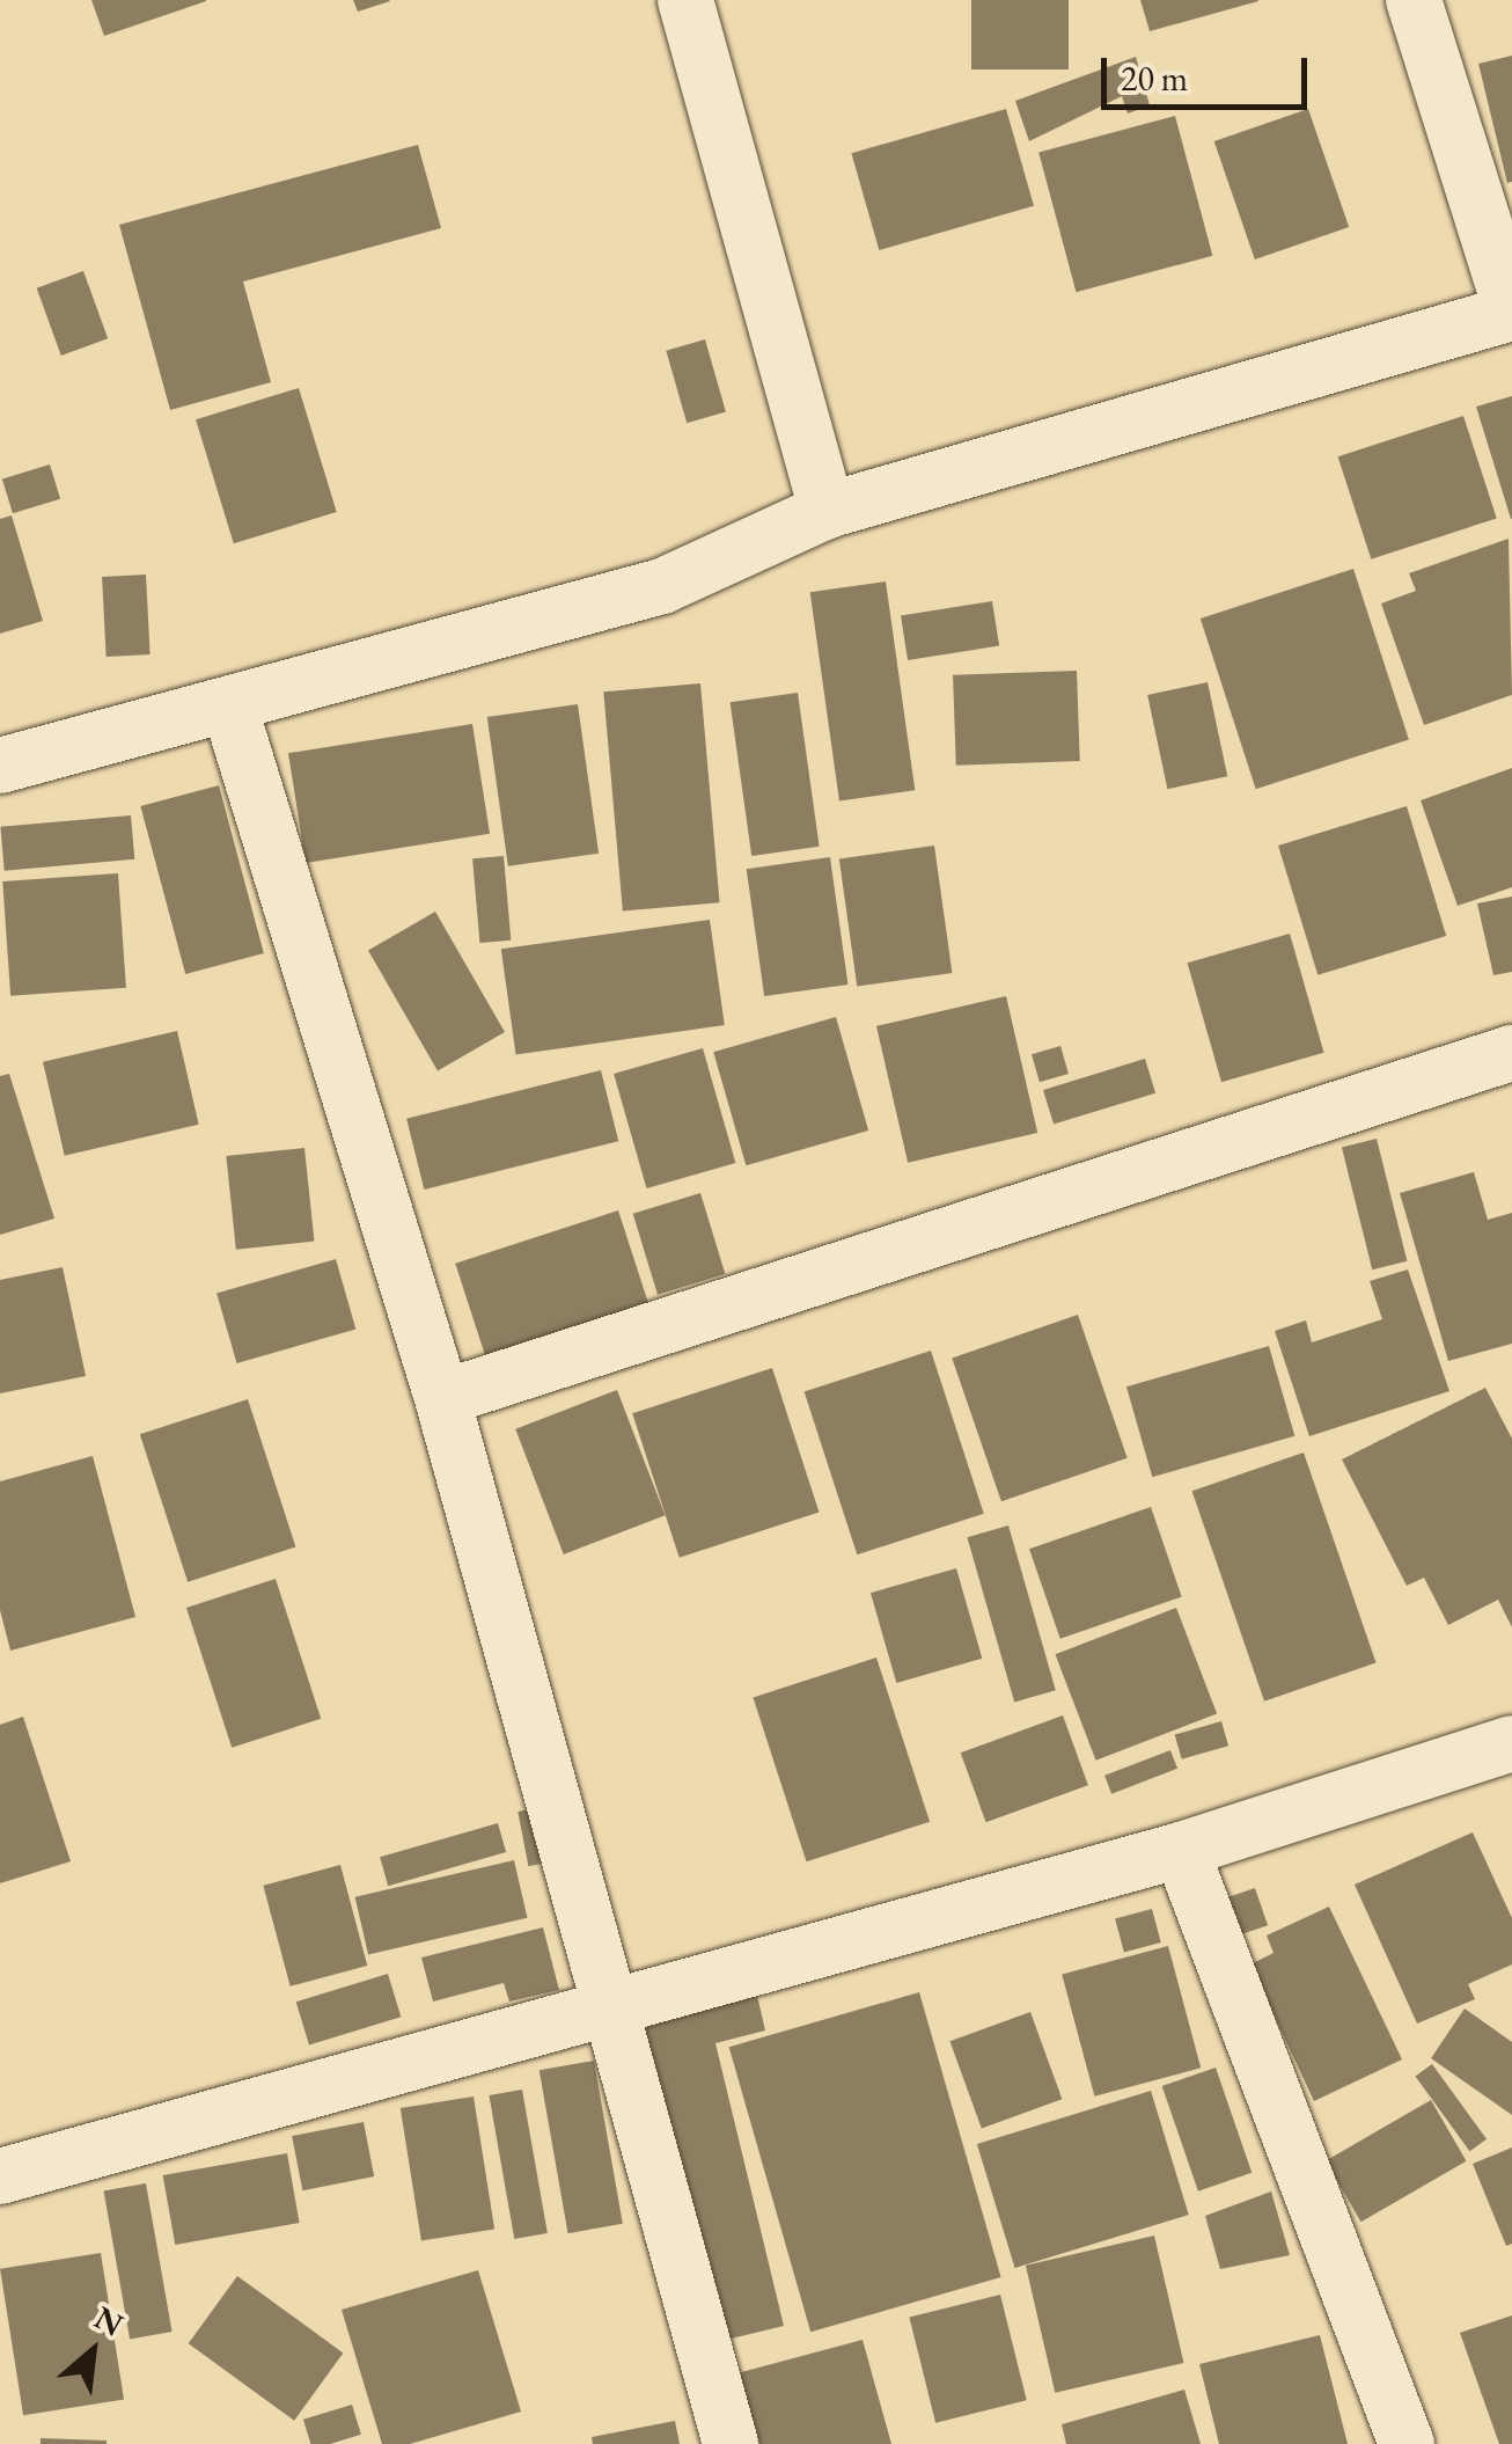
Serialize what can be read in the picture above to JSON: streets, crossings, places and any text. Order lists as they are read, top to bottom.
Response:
{
  "scale_bar": "20 m",
  "north": "top right"
}
